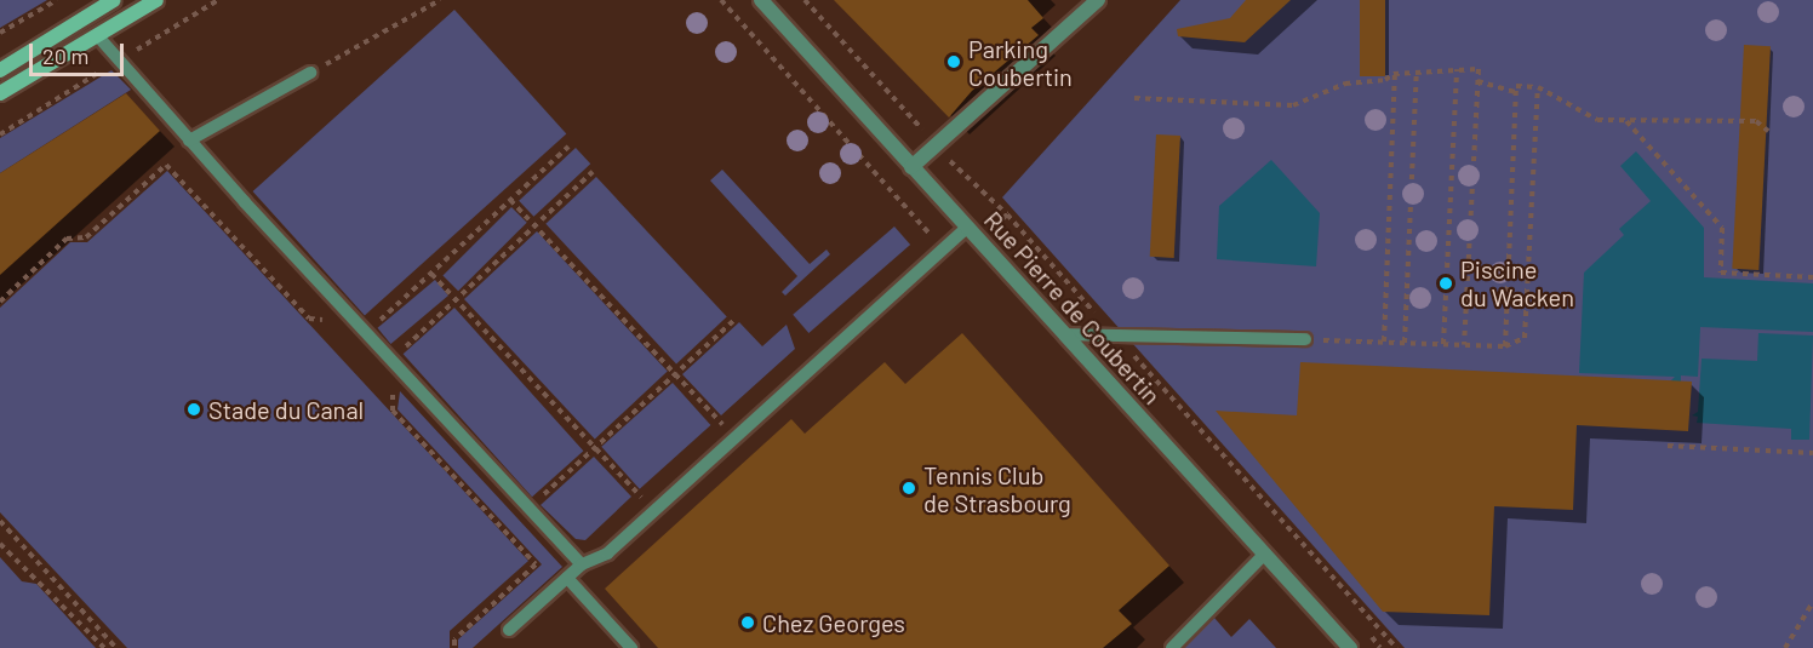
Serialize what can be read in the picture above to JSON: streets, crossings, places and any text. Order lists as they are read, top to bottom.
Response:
{
  "streets": {
    "street": ["Rue Pierre de Coubertin"]
  },
  "places": [
    "Parking Coubertin",
    "Piscine du Wacken",
    "Stade du Canal",
    "Tennis Club de Strasbourg",
    "Chez Georges"
  ],
  "scale_bar": "20 m"
}
